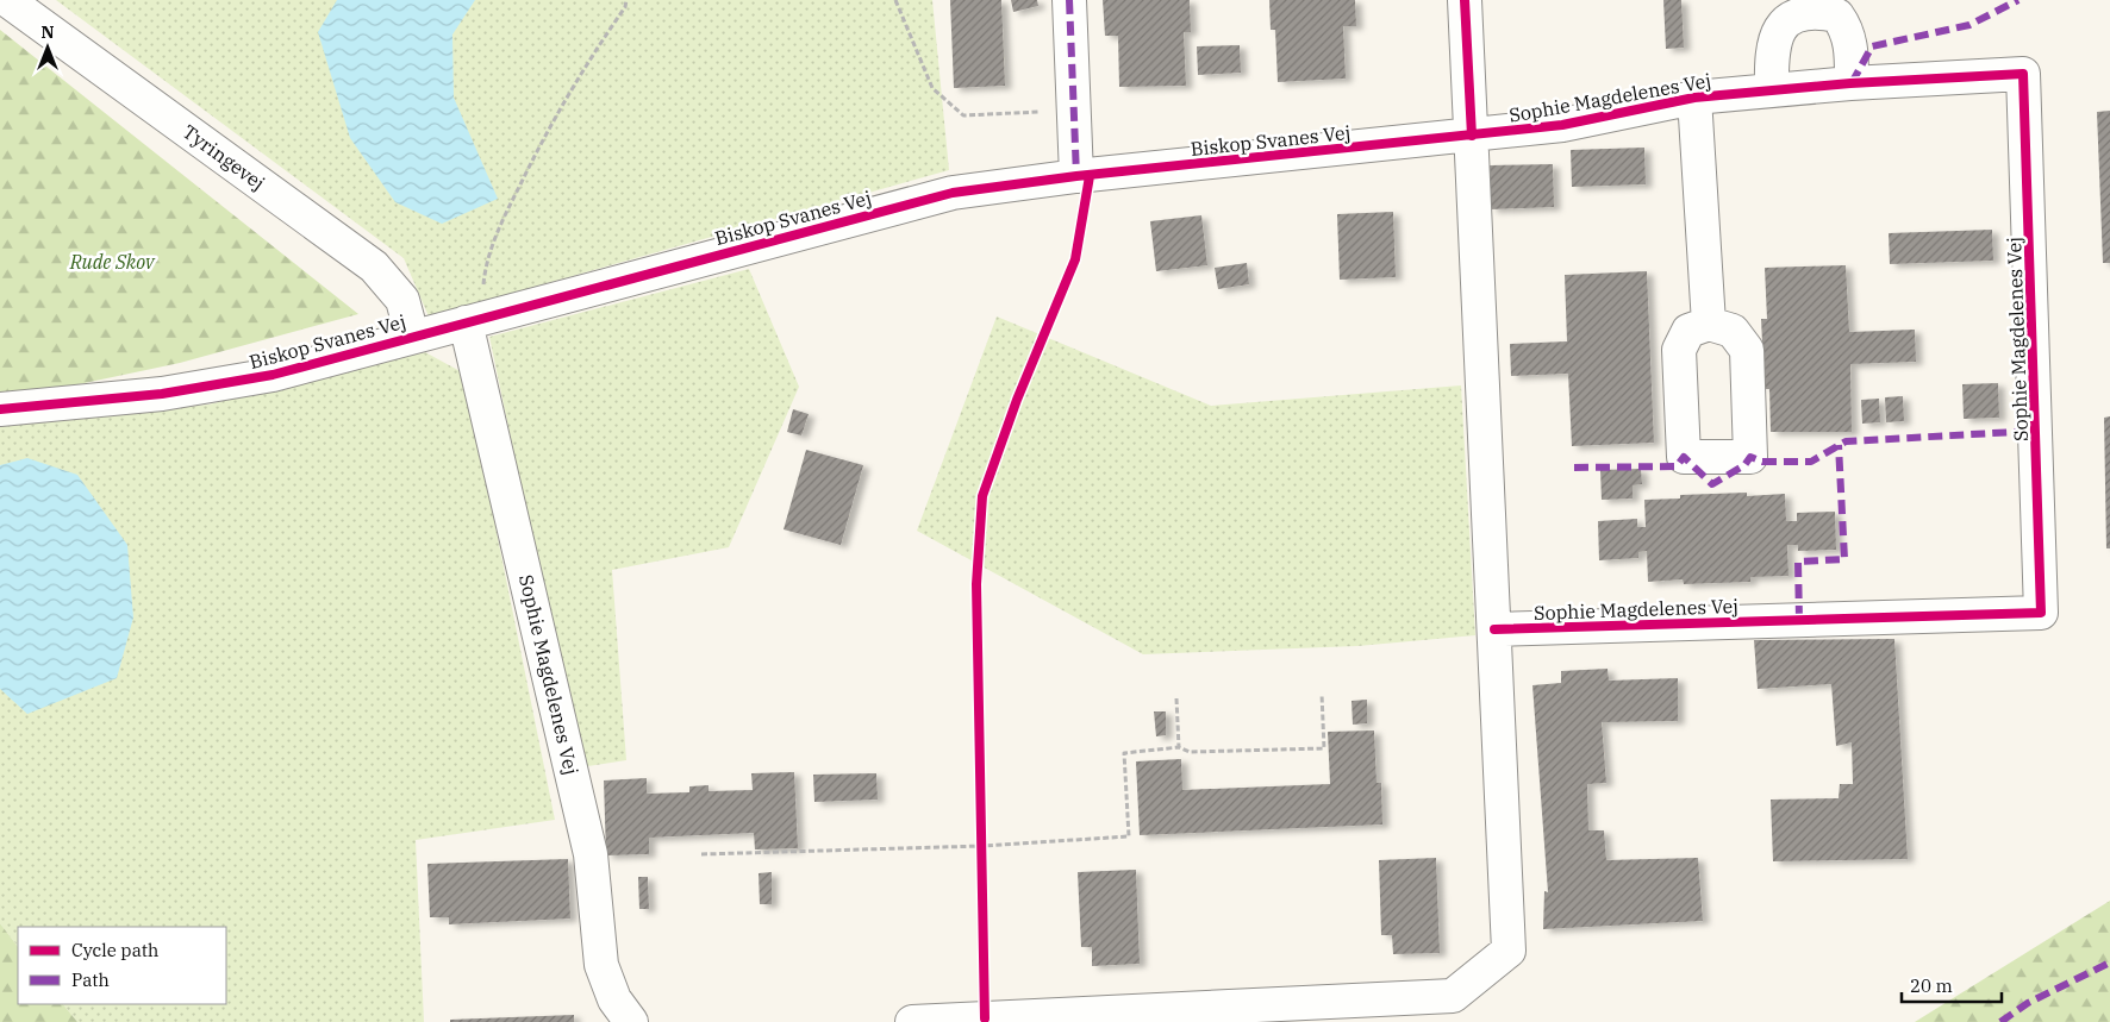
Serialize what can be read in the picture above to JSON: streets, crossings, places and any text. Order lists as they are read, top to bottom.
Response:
{
  "streets": {
    "street": ["Sophie Magdelenes Vej", "Biskop Svanes Vej", "Tyringevej"]
  },
  "crossings": [
    ["Sophie Magdelenes Vej", "Biskop Svanes Vej"],
    ["Biskop Svanes Vej", "Tyringevej"]
  ],
  "parks": ["Rude Skov"],
  "legend": ["Cycle path", "Path"],
  "scale_bar": "20 m",
  "north": "top"
}
